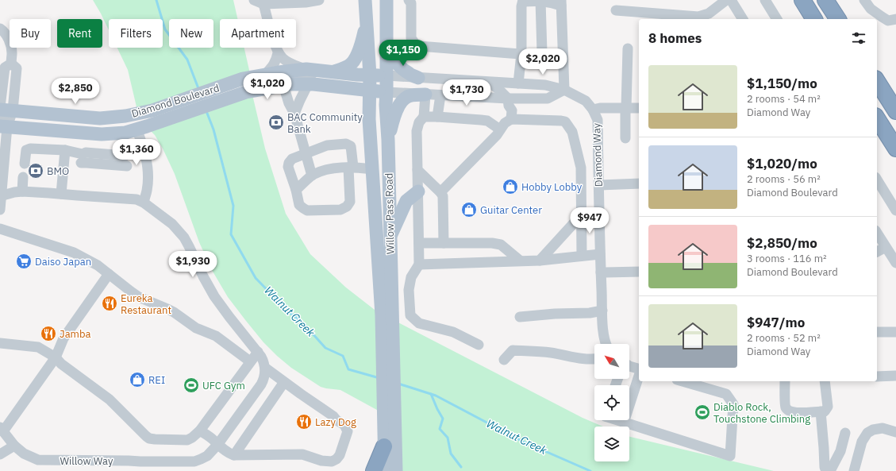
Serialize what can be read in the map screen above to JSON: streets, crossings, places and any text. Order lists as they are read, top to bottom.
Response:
{
  "streets": {
    "main road": ["Diamond Boulevard", "Willow Pass Road"],
    "street": ["Diamond Way", "Willow Way"]
  },
  "crossings": [
    ["Diamond Boulevard", "Diamond Way"],
    ["Diamond Boulevard", "Willow Pass Road"],
    ["Diamond Way", "Willow Pass Road"]
  ],
  "water": ["Walnut Creek"],
  "places": {
    "bank": ["BAC Community Bank", "BMO"],
    "shop": ["Hobby Lobby", "Guitar Center", "REI"],
    "supermarket": ["Daiso Japan"],
    "restaurant": ["Eureka Restaurant", "Jamba", "Lazy Dog"],
    "sports": ["UFC Gym", "Diablo Rock, Touchstone Climbing"]
  },
  "north": "top left",
  "page": {
    "chip": [
      "Buy",
      "Rent",
      "Filters",
      "New",
      "Apartment"
    ],
    "heading": "8 homes",
    "price": [
      "$1,150",
      "$2,020",
      "$1,020",
      "$2,850",
      "$1,730",
      "$1,360",
      "$947",
      "$1,930"
    ],
    "list": [
      {
        "name": "$1,150/mo",
        "note": "2 rooms · 54 m² · Diamond Way"
      },
      {
        "name": "$1,020/mo",
        "note": "2 rooms · 56 m² · Diamond Boulevard"
      },
      {
        "name": "$2,850/mo",
        "note": "3 rooms · 116 m² · Diamond Boulevard"
      },
      {
        "name": "$947/mo",
        "note": "2 rooms · 52 m² · Diamond Way"
      }
    ]
  }
}
